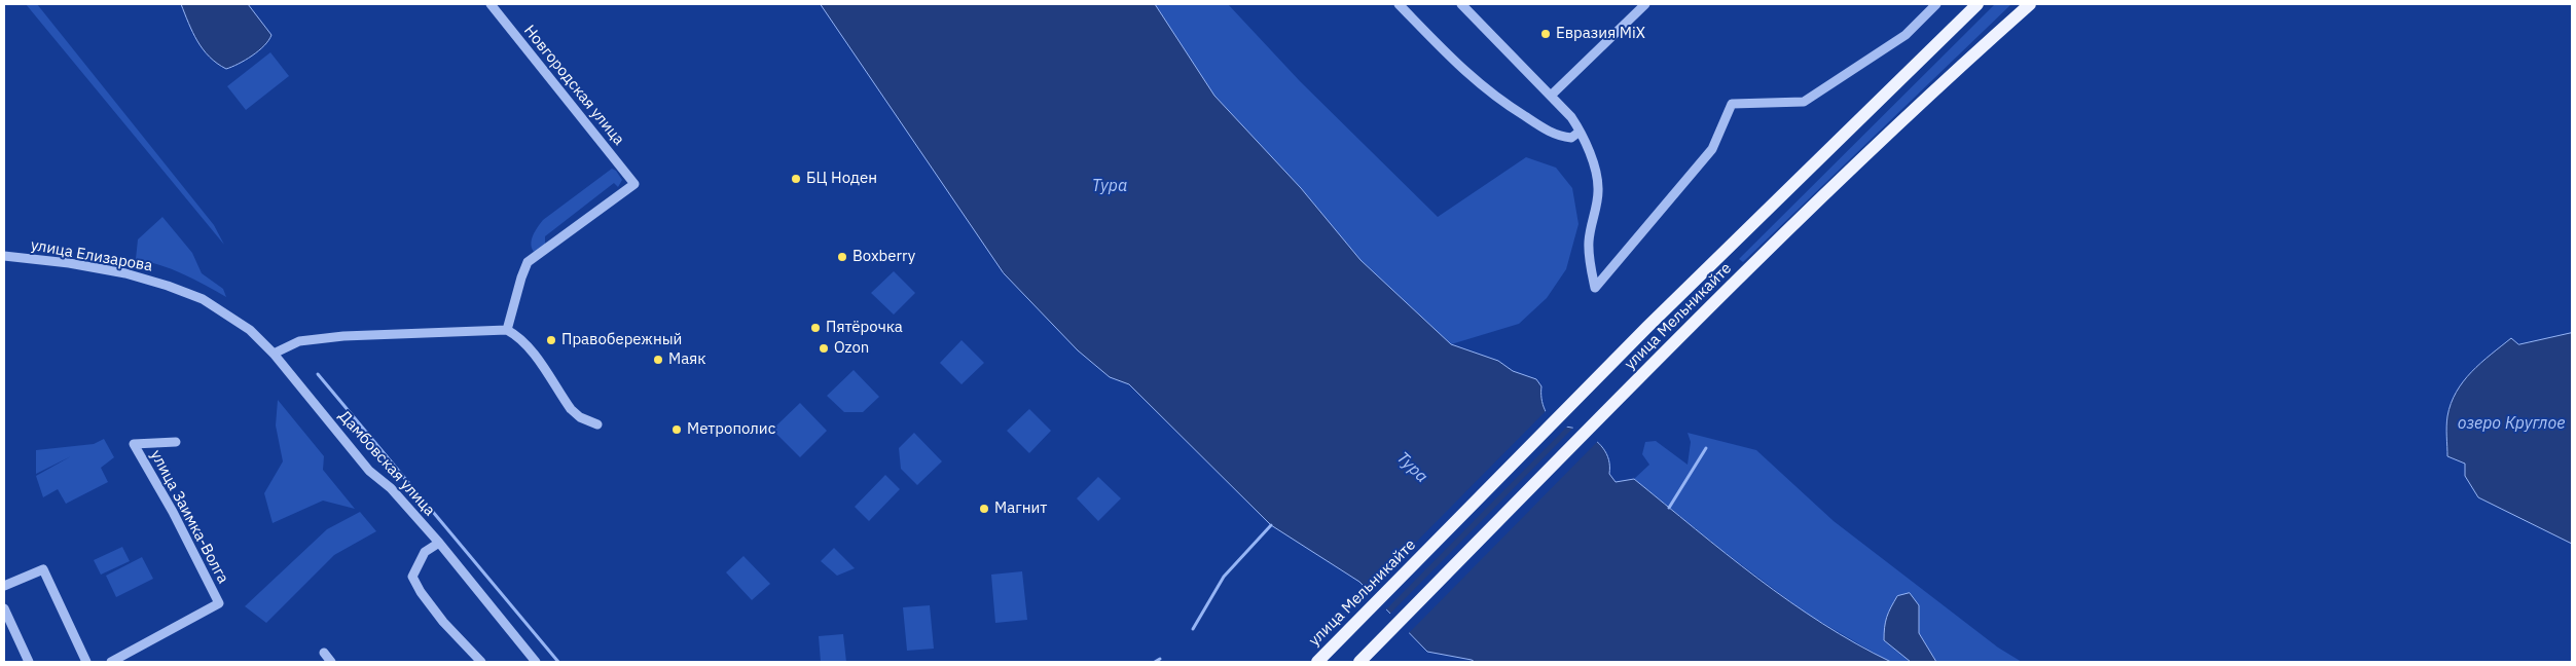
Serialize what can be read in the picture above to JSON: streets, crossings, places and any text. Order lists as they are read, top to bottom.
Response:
{
  "streets": {
    "main road": ["улица Мельникайте"],
    "street": [
      "Новгородская улица",
      "улица Елизарова",
      "Дамбовская улица",
      "улица Заимка-Волга"
    ]
  },
  "crossings": [
    ["улица Елизарова", "Дамбовская улица"]
  ],
  "water": ["Тура", "озеро Круглое"],
  "places": [
    "Евразия MiX",
    "БЦ Ноден",
    "Boxberry",
    "Пятёрочка",
    "Правобережный",
    "Ozon",
    "Маяк",
    "Метрополис",
    "Магнит"
  ]
}
